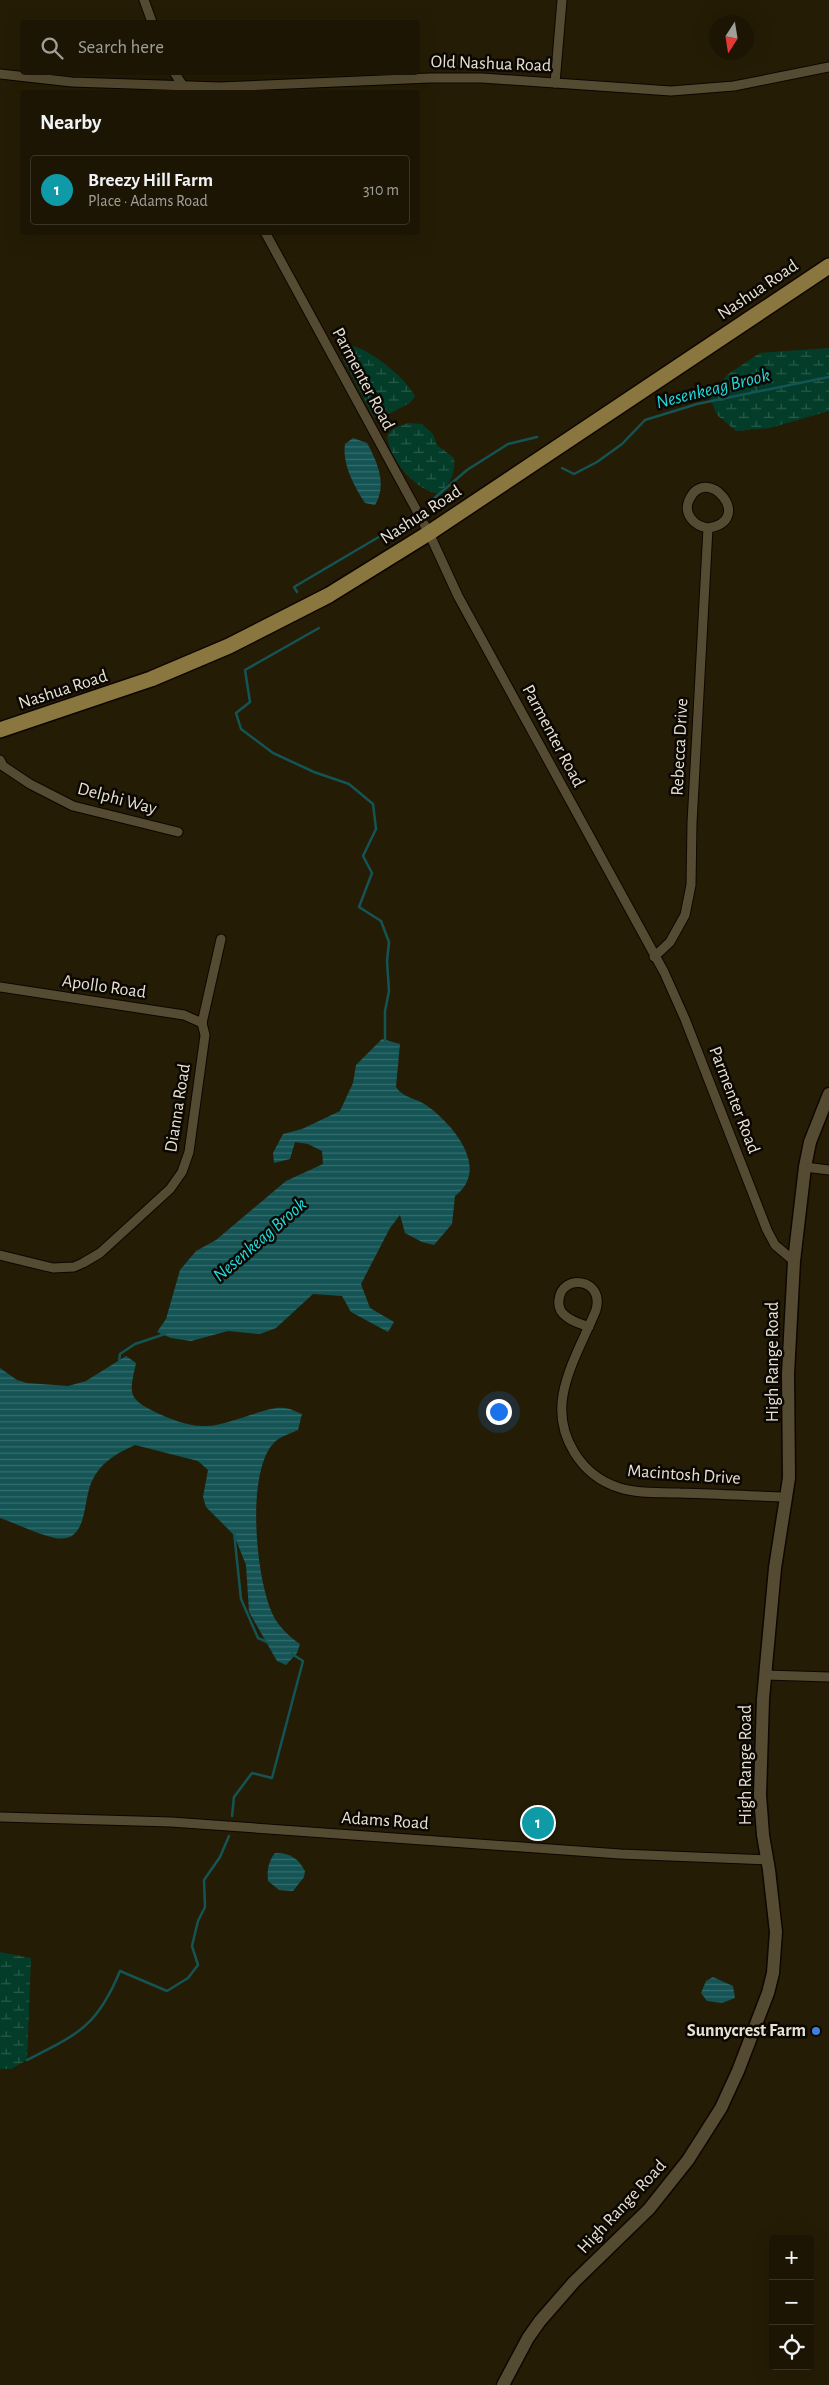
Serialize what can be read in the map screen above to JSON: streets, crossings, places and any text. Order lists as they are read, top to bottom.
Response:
{
  "streets": {
    "main road": ["Nashua Road"],
    "street": [
      "Old Nashua Road",
      "Parmenter Road",
      "Rebecca Drive",
      "Delphi Way",
      "Apollo Road",
      "Dianna Road",
      "High Range Road",
      "Macintosh Drive",
      "Adams Road"
    ]
  },
  "crossings": [
    ["Nashua Road", "Parmenter Road"],
    ["Parmenter Road", "Rebecca Drive"],
    ["Parmenter Road", "High Range Road"],
    ["Apollo Road", "Dianna Road"],
    ["High Range Road", "Macintosh Drive"],
    ["High Range Road", "Adams Road"]
  ],
  "water": ["Nesenkeag Brook"],
  "places": ["Sunnycrest Farm"],
  "north": "bottom",
  "page": {
    "search": "Search here",
    "heading": "Nearby",
    "list": [
      {
        "mark": "1",
        "name": "Breezy Hill Farm",
        "note": "Place · Adams Road",
        "value": "310 m"
      }
    ],
    "pins": "1",
    "map_buttons": ["+", "−"]
  }
}
